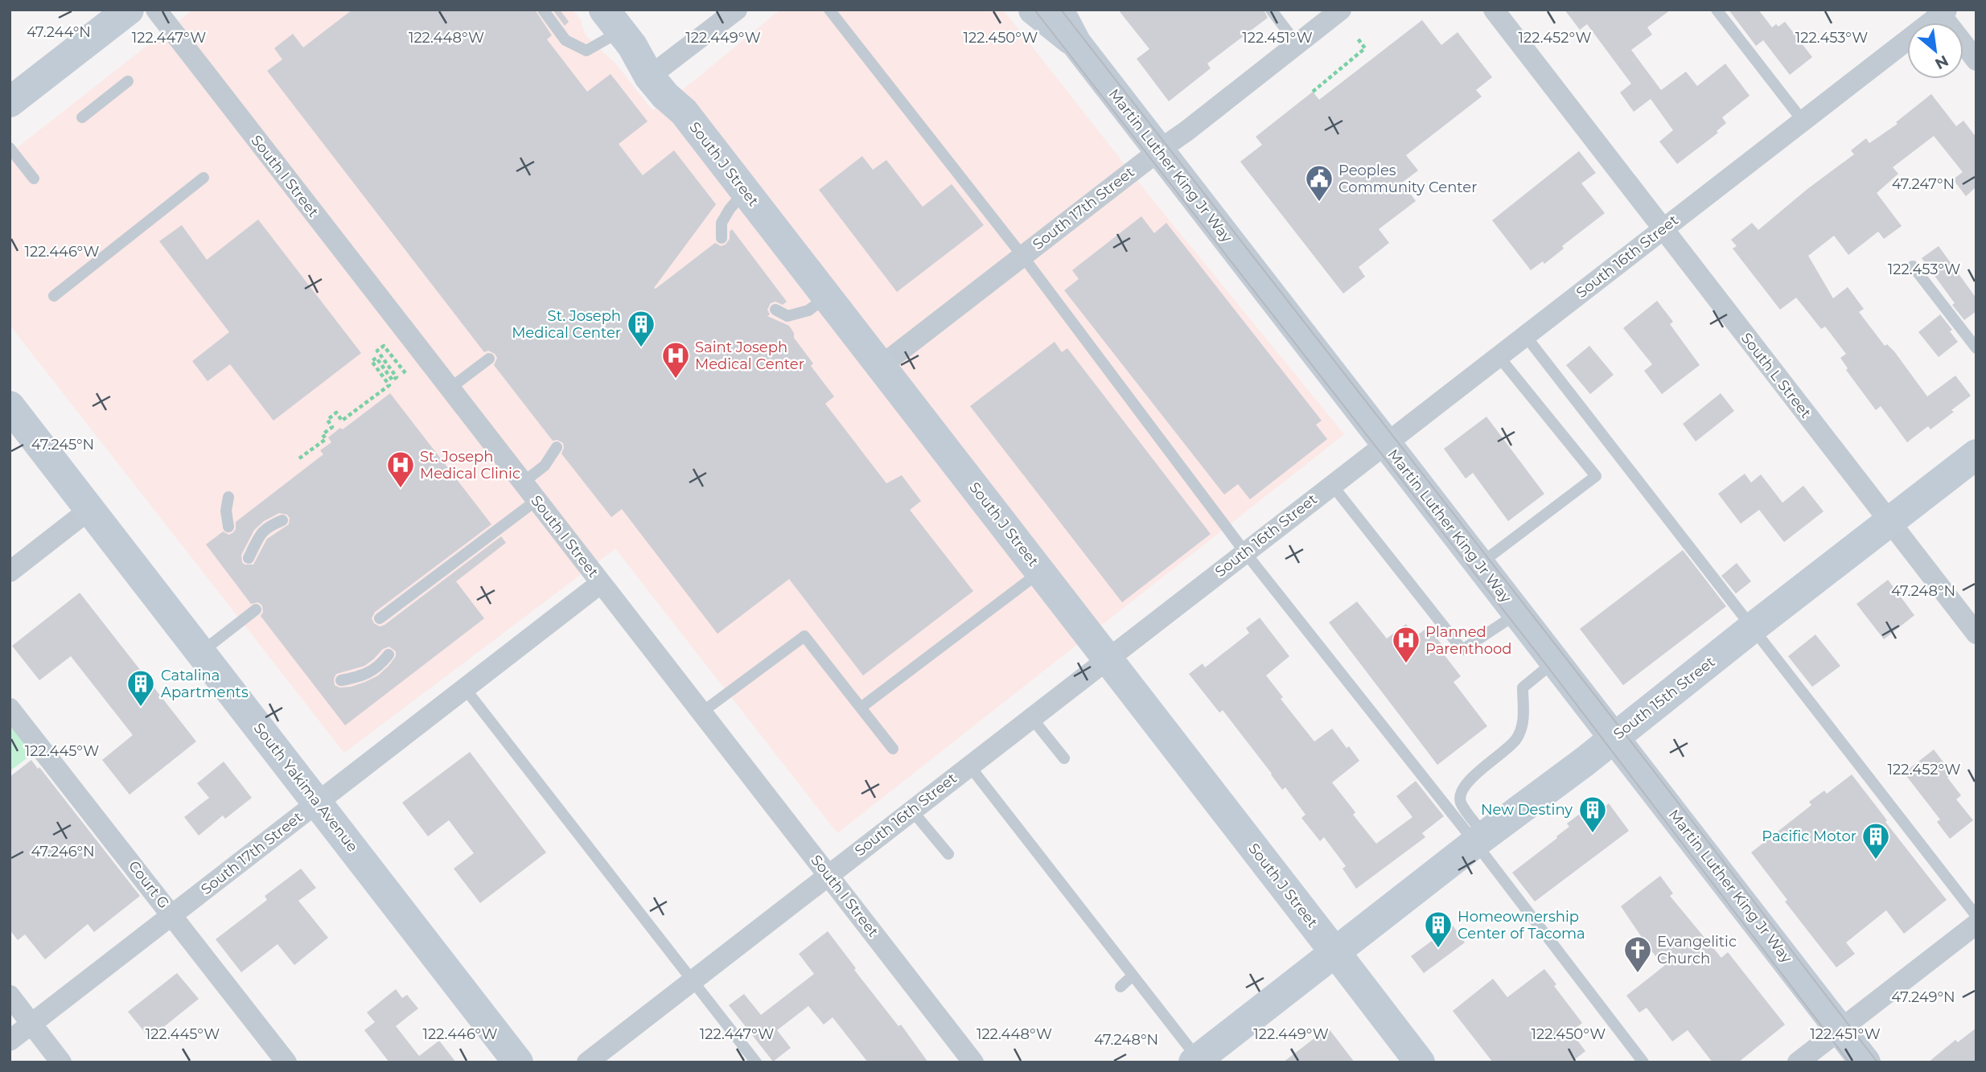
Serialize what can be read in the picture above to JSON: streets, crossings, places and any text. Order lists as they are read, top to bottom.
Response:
{
  "streets": {
    "main road": [
      "South J Street",
      "Martin Luther King Jr Way",
      "South 15th Street",
      "South Yakima Avenue"
    ],
    "street": [
      "South I Street",
      "South 17th Street",
      "South 16th Street",
      "South L Street",
      "Court G"
    ]
  },
  "crossings": [
    ["South J Street", "South 17th Street"],
    ["South J Street", "South 16th Street"],
    ["South J Street", "South 15th Street"],
    ["Martin Luther King Jr Way", "South 17th Street"],
    ["Martin Luther King Jr Way", "South 16th Street"],
    ["Martin Luther King Jr Way", "South 15th Street"],
    ["South I Street", "South 17th Street"],
    ["South I Street", "South 16th Street"],
    ["South 17th Street", "South Yakima Avenue"],
    ["South 17th Street", "Court G"],
    ["South 16th Street", "South L Street"],
    ["South L Street", "South 15th Street"]
  ],
  "places": {
    "public building": ["Peoples Community Center"],
    "building": [
      "St. Joseph Medical Center",
      "Catalina Apartments",
      "New Destiny",
      "Pacific Motor",
      "Homeownership Center of Tacoma"
    ],
    "hospital": ["Saint Joseph Medical Center", "St. Joseph Medical Clinic", "Planned Parenthood"],
    "church": ["Evangelitic Church"]
  },
  "north": "bottom right",
  "coordinates": [
    "47.244°N",
    "122.447°W",
    "122.448°W",
    "122.449°W",
    "122.450°W",
    "122.451°W",
    "122.452°W",
    "122.453°W",
    "47.247°N",
    "122.446°W",
    "47.245°N",
    "47.248°N",
    "122.445°W",
    "47.246°N",
    "47.249°N"
  ]
}
